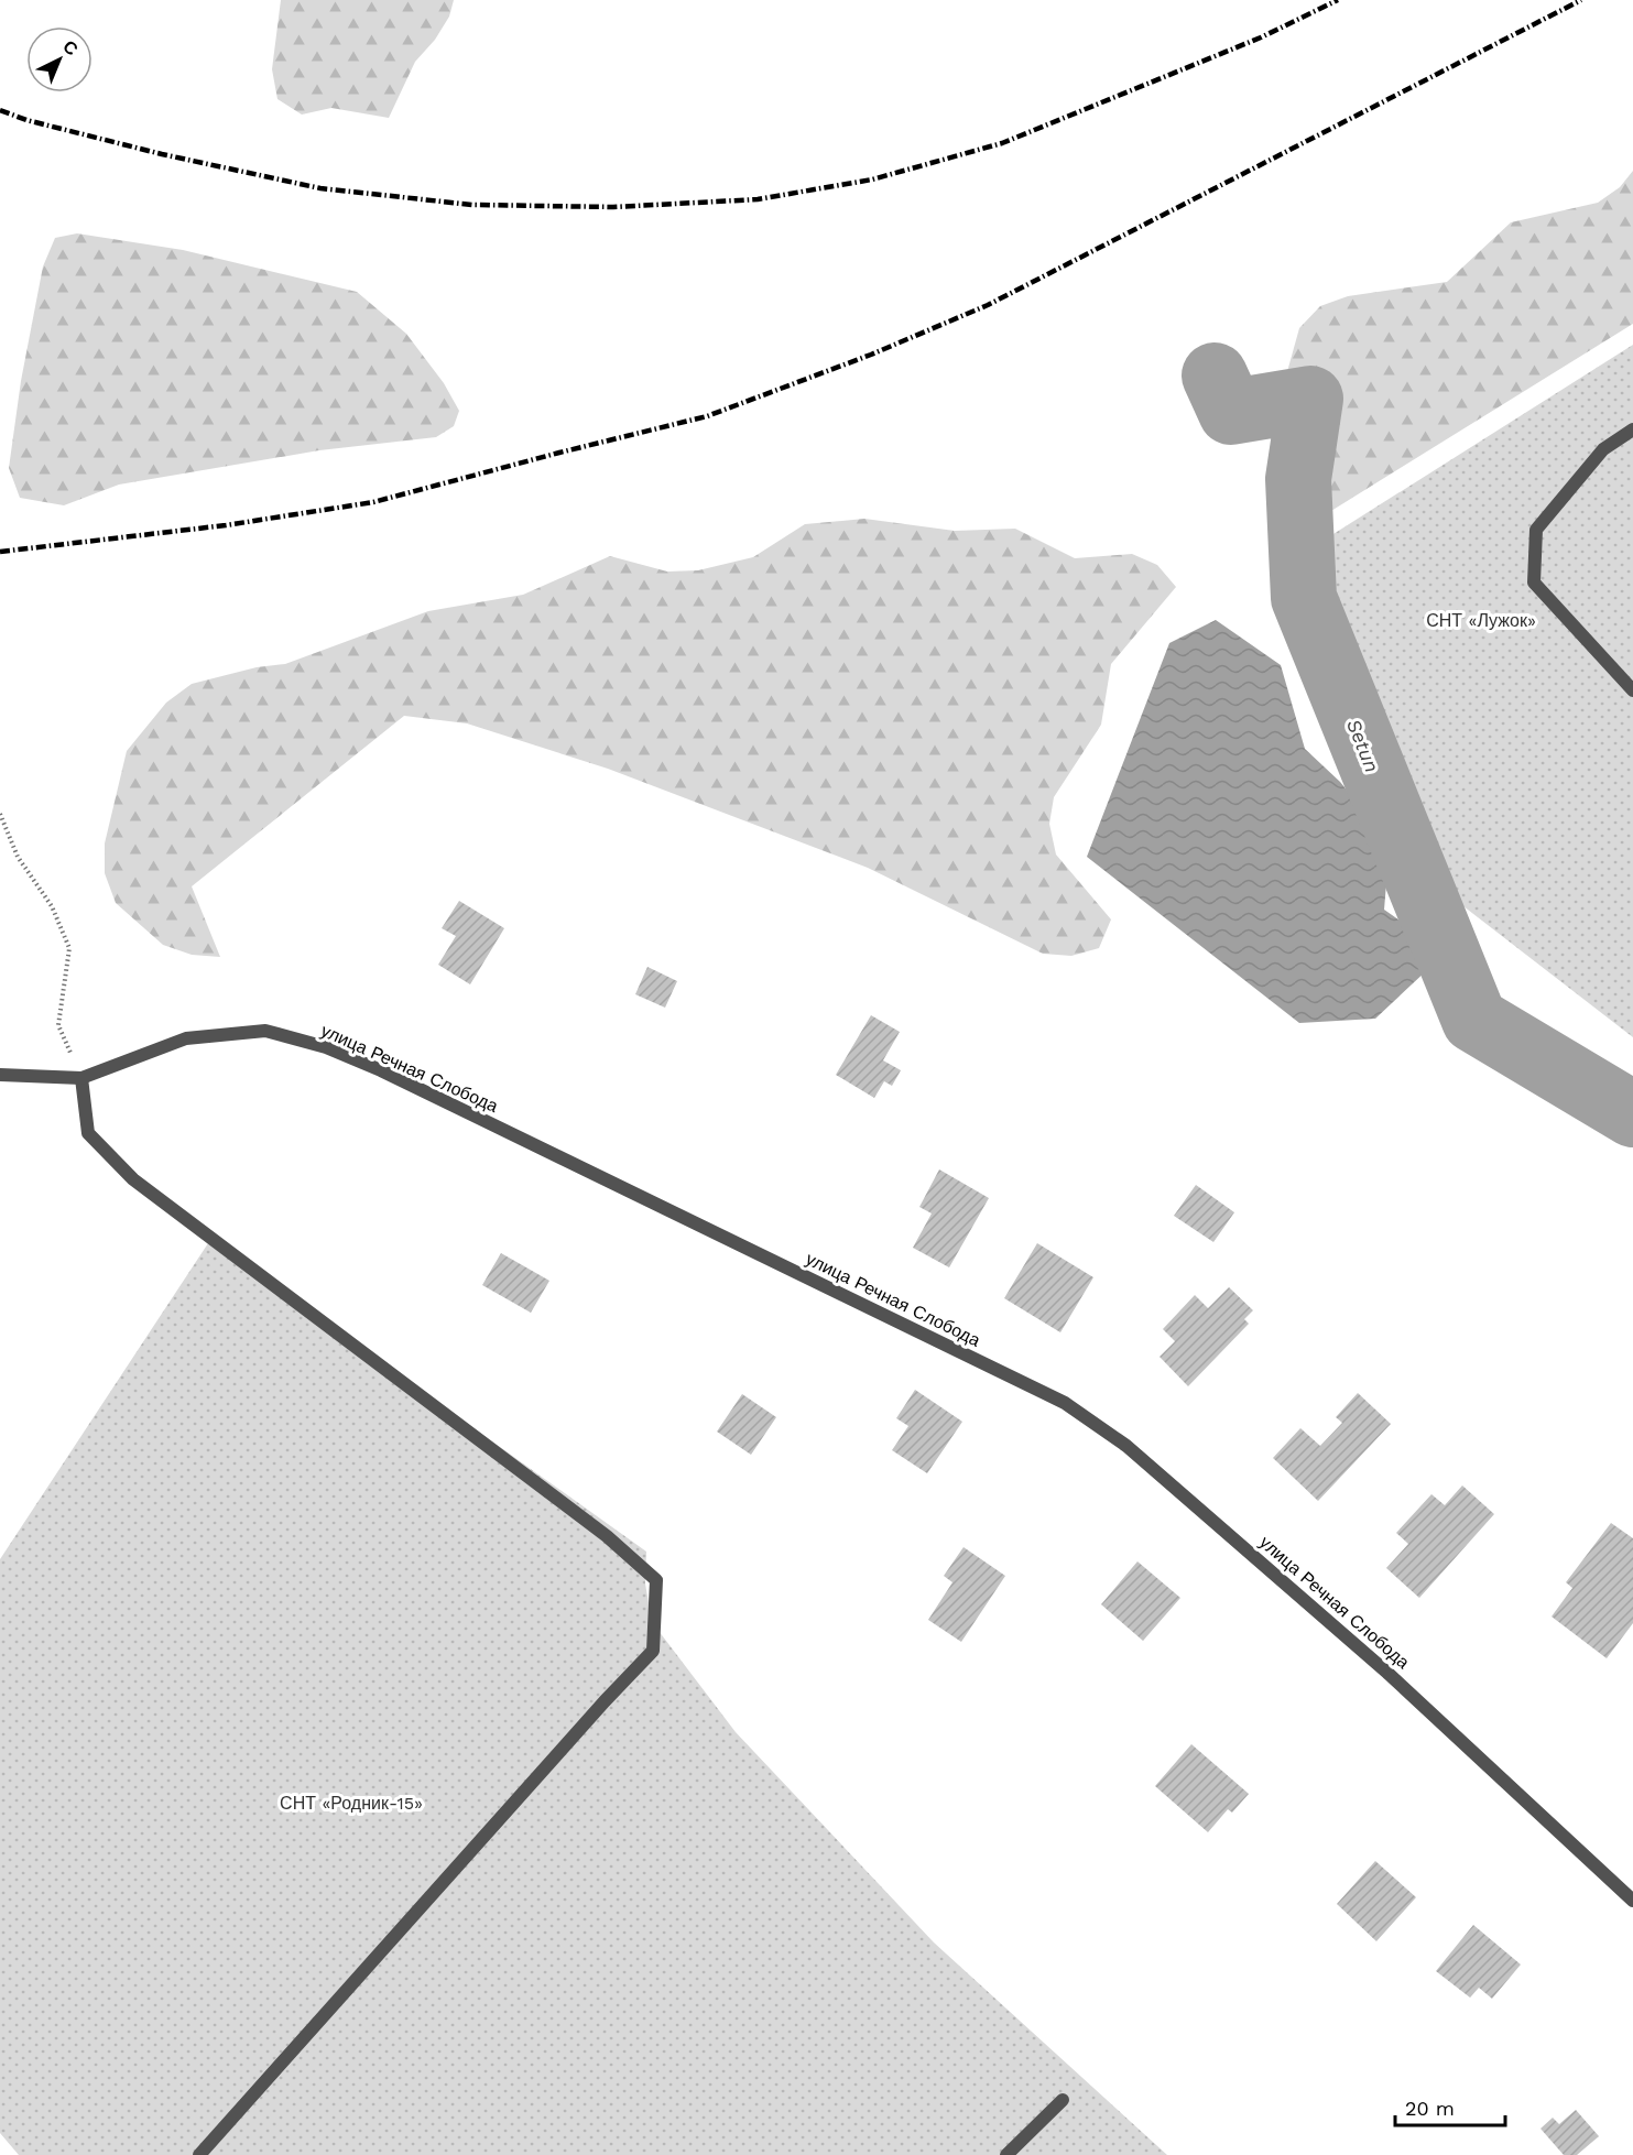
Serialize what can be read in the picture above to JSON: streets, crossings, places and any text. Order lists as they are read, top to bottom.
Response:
{
  "streets": {
    "street": ["улица Речная Слобода"]
  },
  "water": ["Setun"],
  "parks": ["СНТ «Лужок»", "СНТ «Родник-15»"],
  "scale_bar": "20 m",
  "north": "top right"
}
